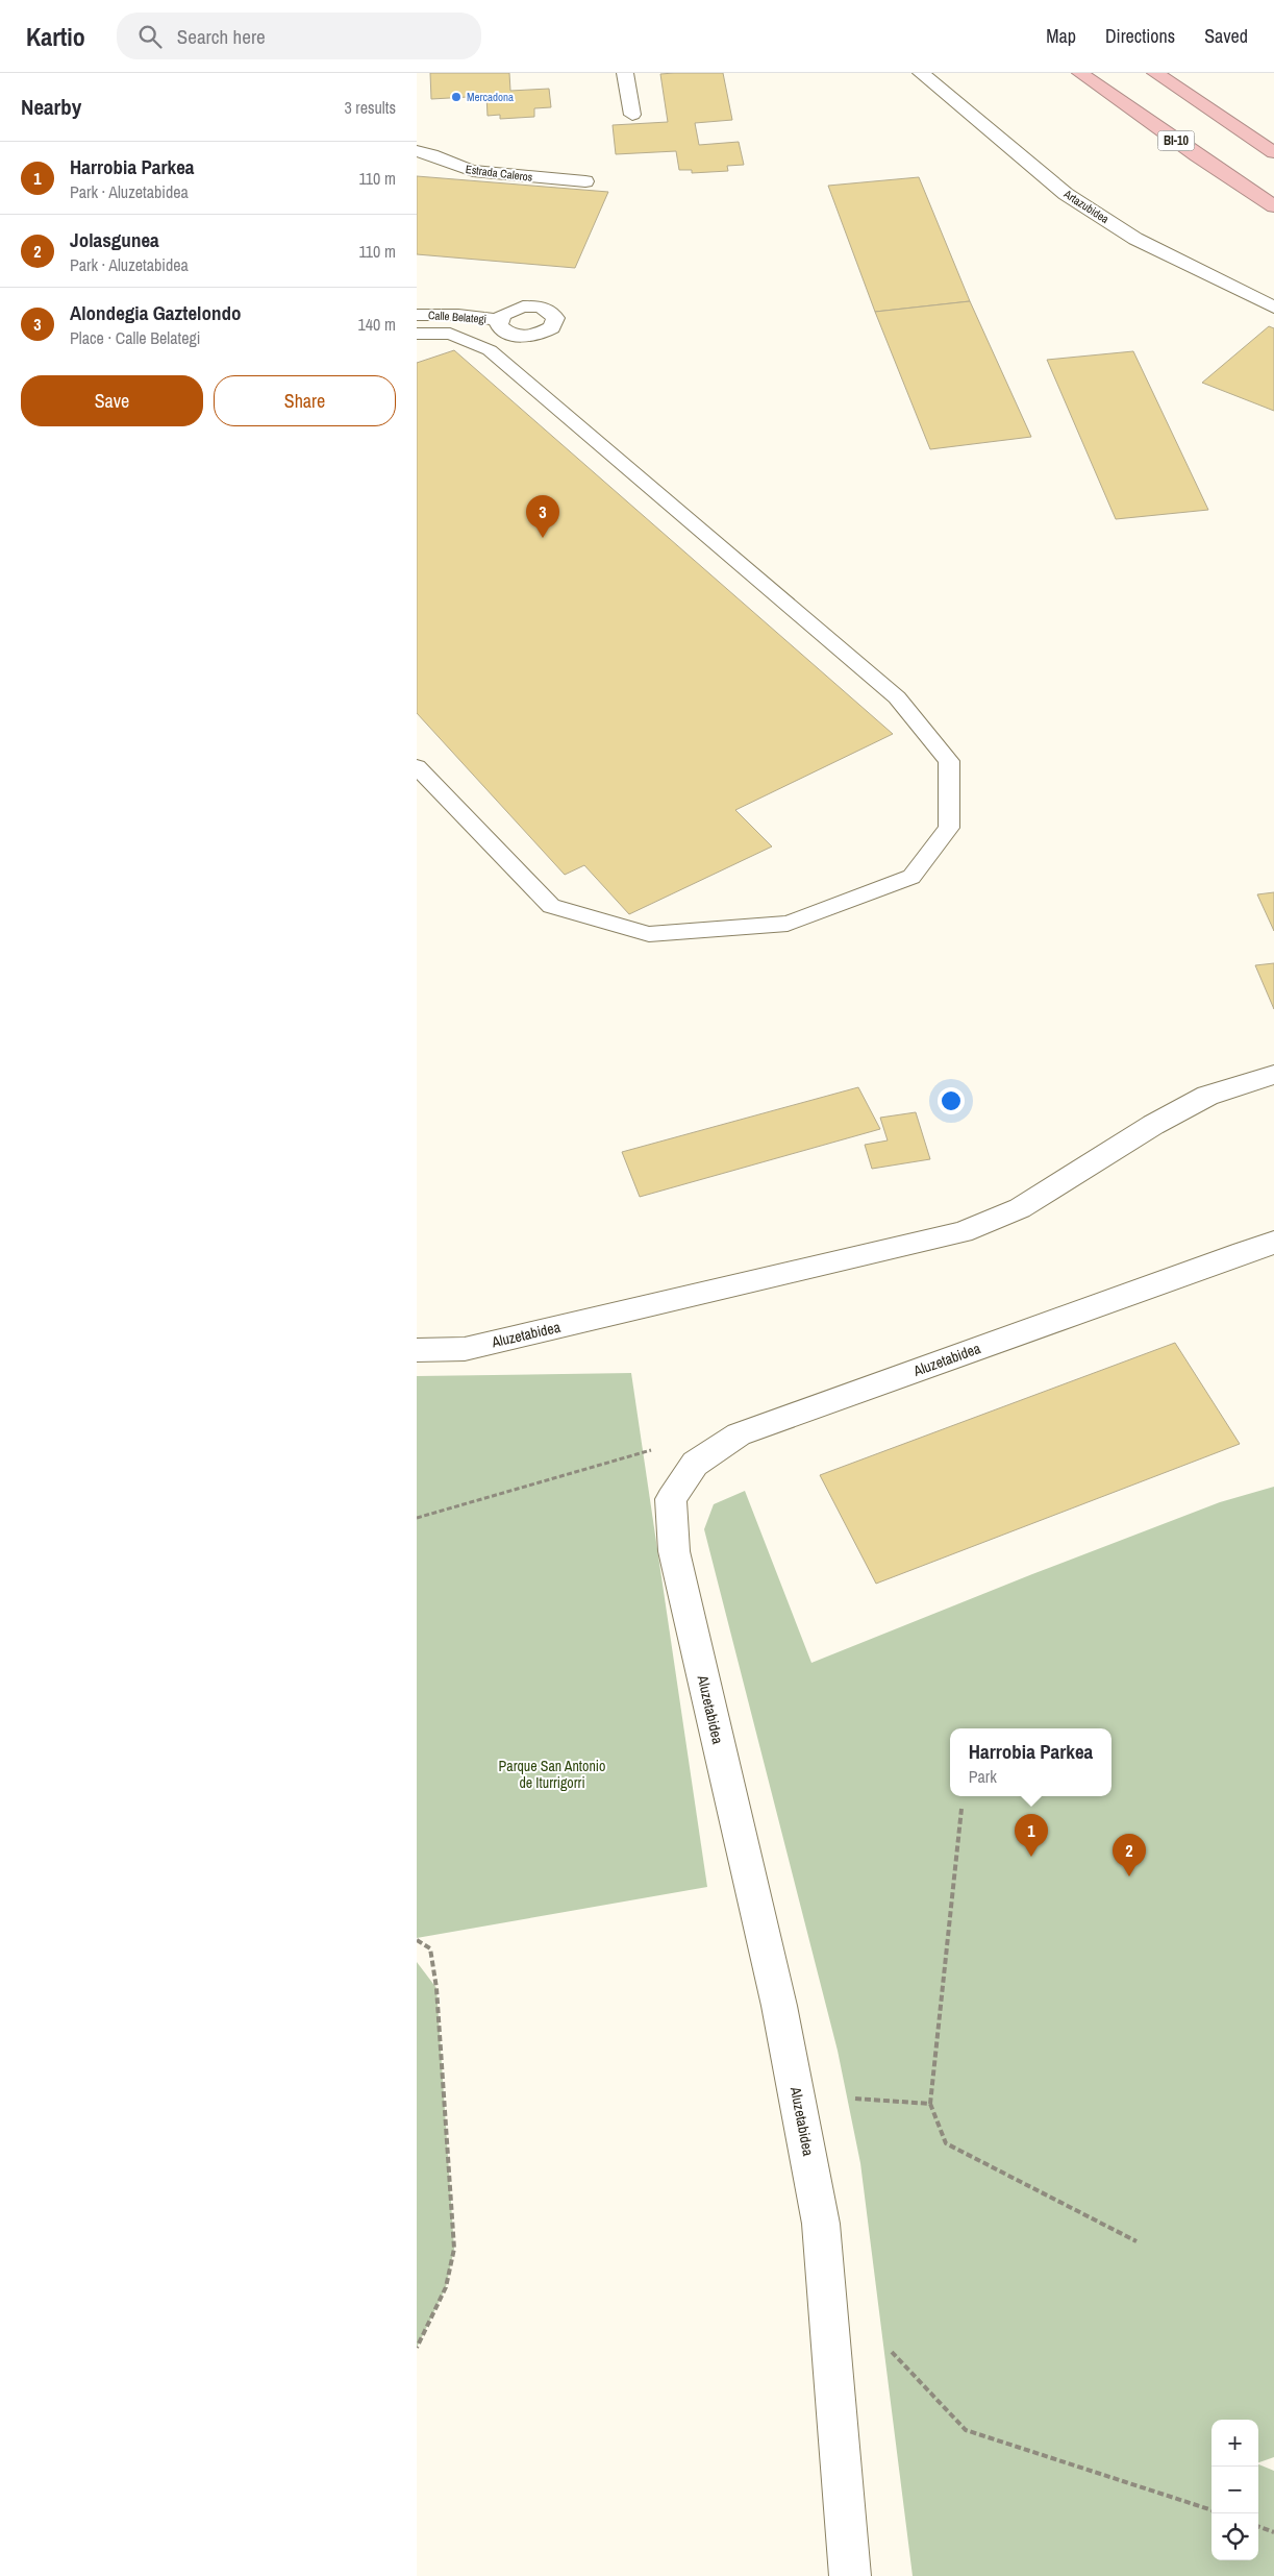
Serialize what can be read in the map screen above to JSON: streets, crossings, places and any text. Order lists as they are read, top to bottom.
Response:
{
  "streets": {
    "highway": ["BI-10"],
    "street": [
      "Estrada Caleros",
      "Artazubidea",
      "Calle Belategi",
      "Aluzetabidea"
    ]
  },
  "parks": ["Parque San Antonio de Iturrigorri"],
  "places": ["Mercadona"],
  "page": {
    "header": "Kartio",
    "search": "Search here",
    "nav": ["Map", "Directions", "Saved"],
    "heading": ["Nearby", "3 results"],
    "list": [
      {
        "mark": "1",
        "name": "Harrobia Parkea",
        "note": "Park · Aluzetabidea",
        "value": "110 m"
      },
      {
        "mark": "2",
        "name": "Jolasgunea",
        "note": "Park · Aluzetabidea",
        "value": "110 m"
      },
      {
        "mark": "3",
        "name": "Alondegia Gaztelondo",
        "note": "Place · Calle Belategi",
        "value": "140 m"
      }
    ],
    "buttons": ["Save", "Share"],
    "pins": ["3", "1", "2"],
    "popup": ["Harrobia Parkea", "Park"],
    "map_buttons": ["+", "−"]
  }
}
